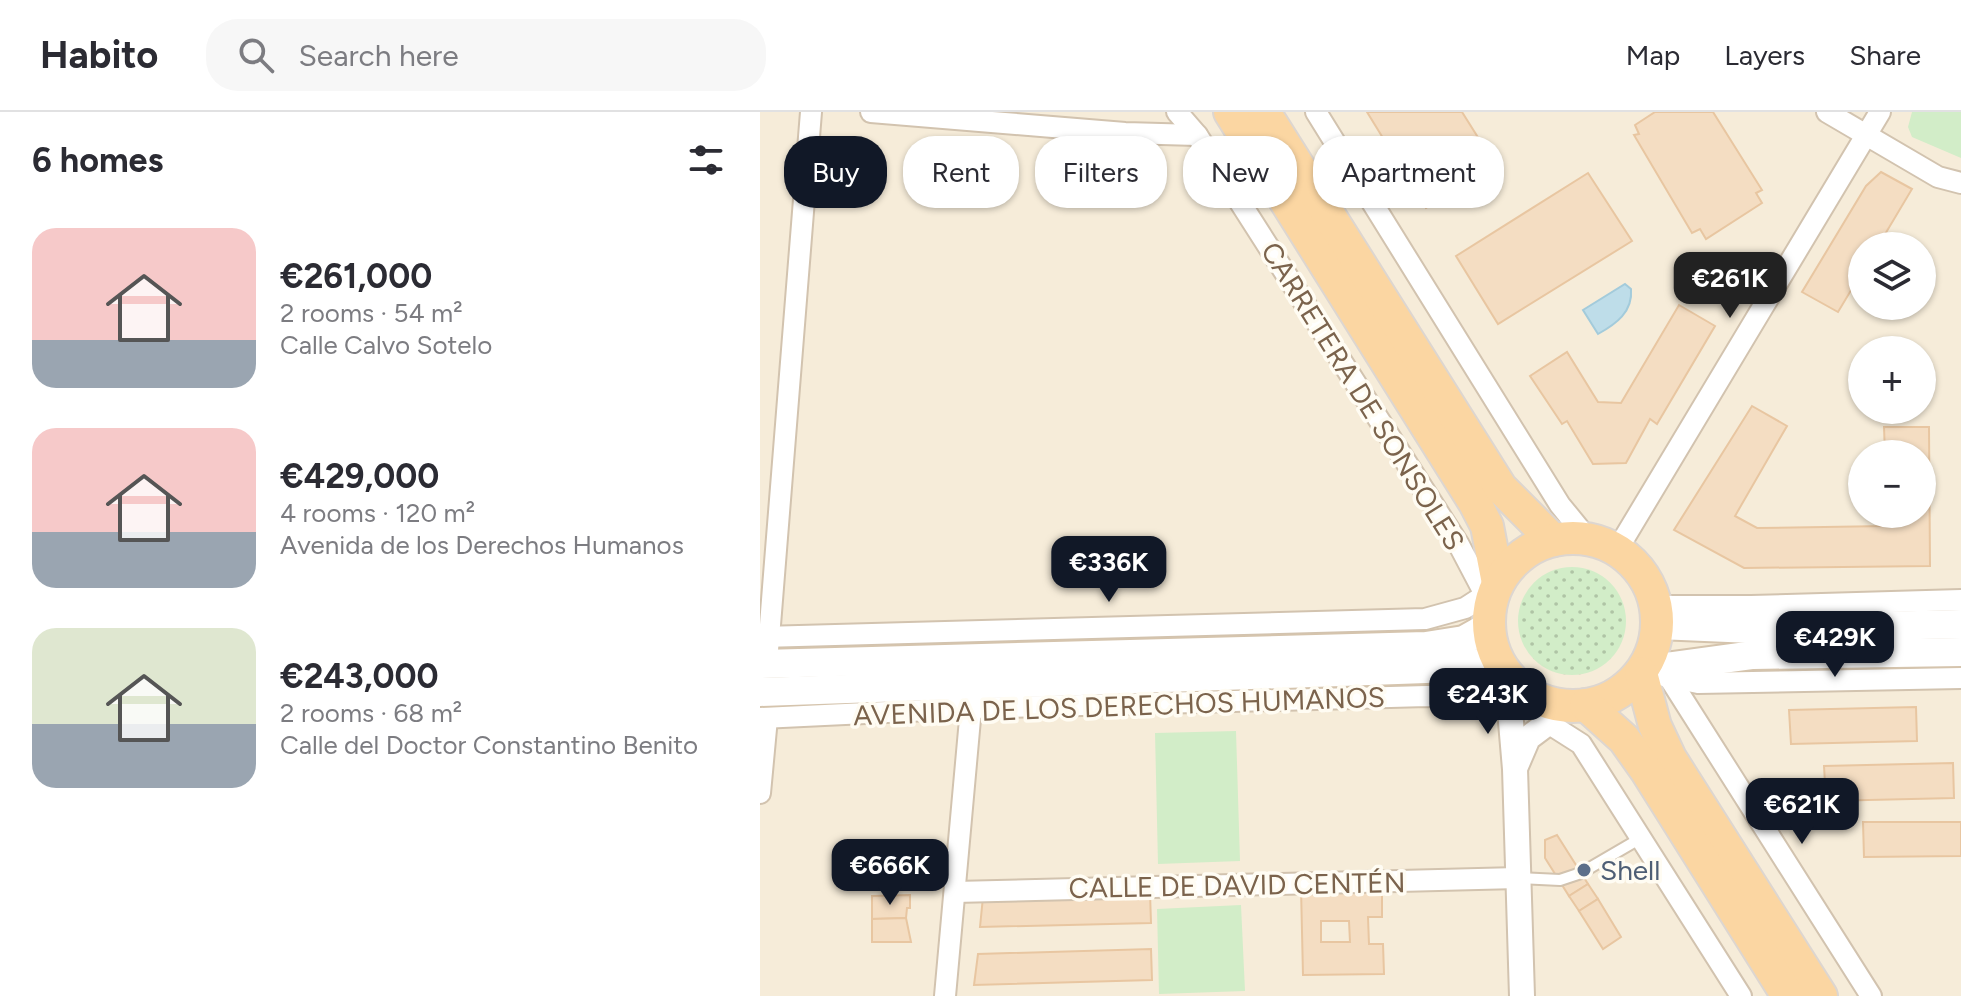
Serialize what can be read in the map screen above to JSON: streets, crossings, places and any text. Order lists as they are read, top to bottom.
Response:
{
  "streets": {
    "highway": ["CARRETERA DE SONSOLES"],
    "main road": ["AVENIDA DE LOS DERECHOS HUMANOS"],
    "street": ["CALLE DE DAVID CENTÉN"]
  },
  "crossings": [
    ["CARRETERA DE SONSOLES", "AVENIDA DE LOS DERECHOS HUMANOS"]
  ],
  "places": ["Shell"],
  "page": {
    "header": "Habito",
    "search": "Search here",
    "nav": ["Map", "Layers", "Share"],
    "heading": "6 homes",
    "chip": [
      "Buy",
      "Rent",
      "Filters",
      "New",
      "Apartment"
    ],
    "list": [
      {
        "name": "€261,000",
        "note": "2 rooms · 54 m² · Calle Calvo Sotelo"
      },
      {
        "name": "€429,000",
        "note": "4 rooms · 120 m² · Avenida de los Derechos Humanos"
      },
      {
        "name": "€243,000",
        "note": "2 rooms · 68 m² · Calle del Doctor Constantino Benito"
      }
    ],
    "map_buttons": ["+", "−"],
    "price": [
      "€261K",
      "€336K",
      "€429K",
      "€243K",
      "€621K",
      "€666K"
    ]
  }
}
